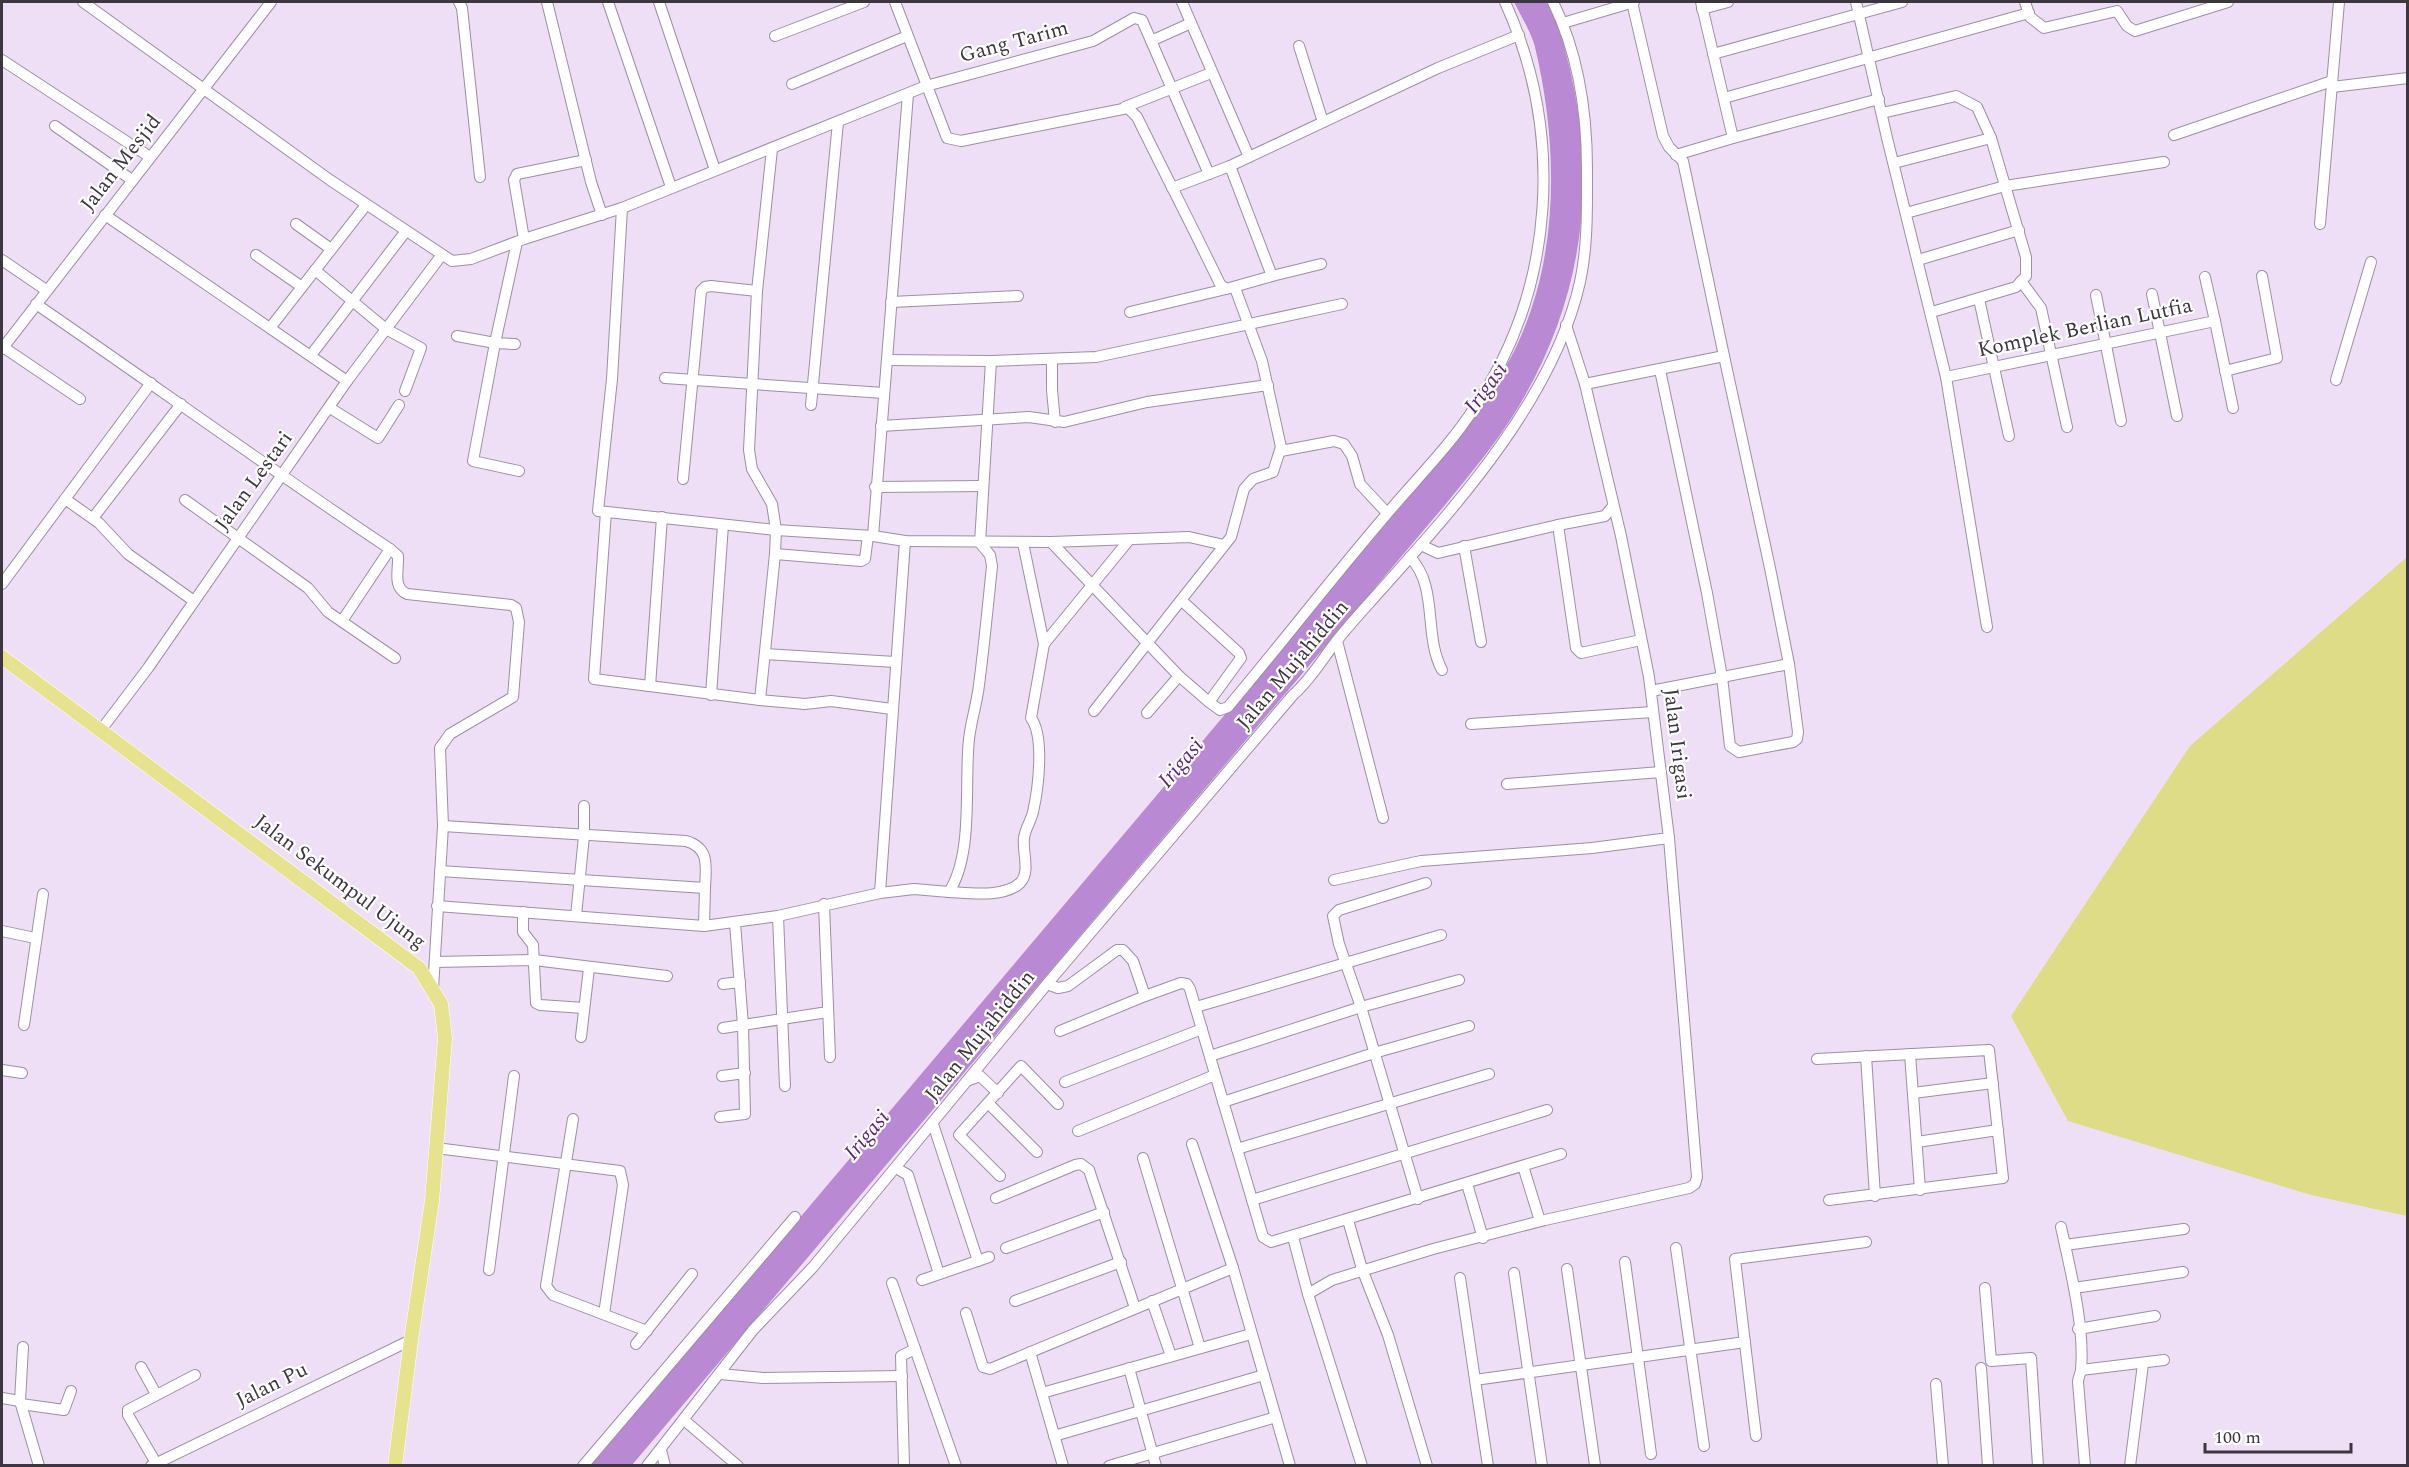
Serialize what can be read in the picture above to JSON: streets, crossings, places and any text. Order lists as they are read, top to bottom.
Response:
{
  "streets": {
    "main road": ["Jalan Sekumpul Ujung"],
    "street": [
      "Gang Tarim",
      "Jalan Mesjid",
      "Komplek Berlian Lutfia",
      "Jalan Lestari",
      "Jalan Mujahiddin",
      "Jalan Irigasi",
      "Jalan Pu"
    ]
  },
  "crossings": [
    ["Gang Tarim", "Jalan Lestari"],
    ["Jalan Lestari", "Jalan Sekumpul Ujung"],
    ["Jalan Mujahiddin", "Jalan Irigasi"],
    ["Jalan Sekumpul Ujung", "Jalan Pu"]
  ],
  "water": ["Irigasi"],
  "scale_bar": "100 m"
}
